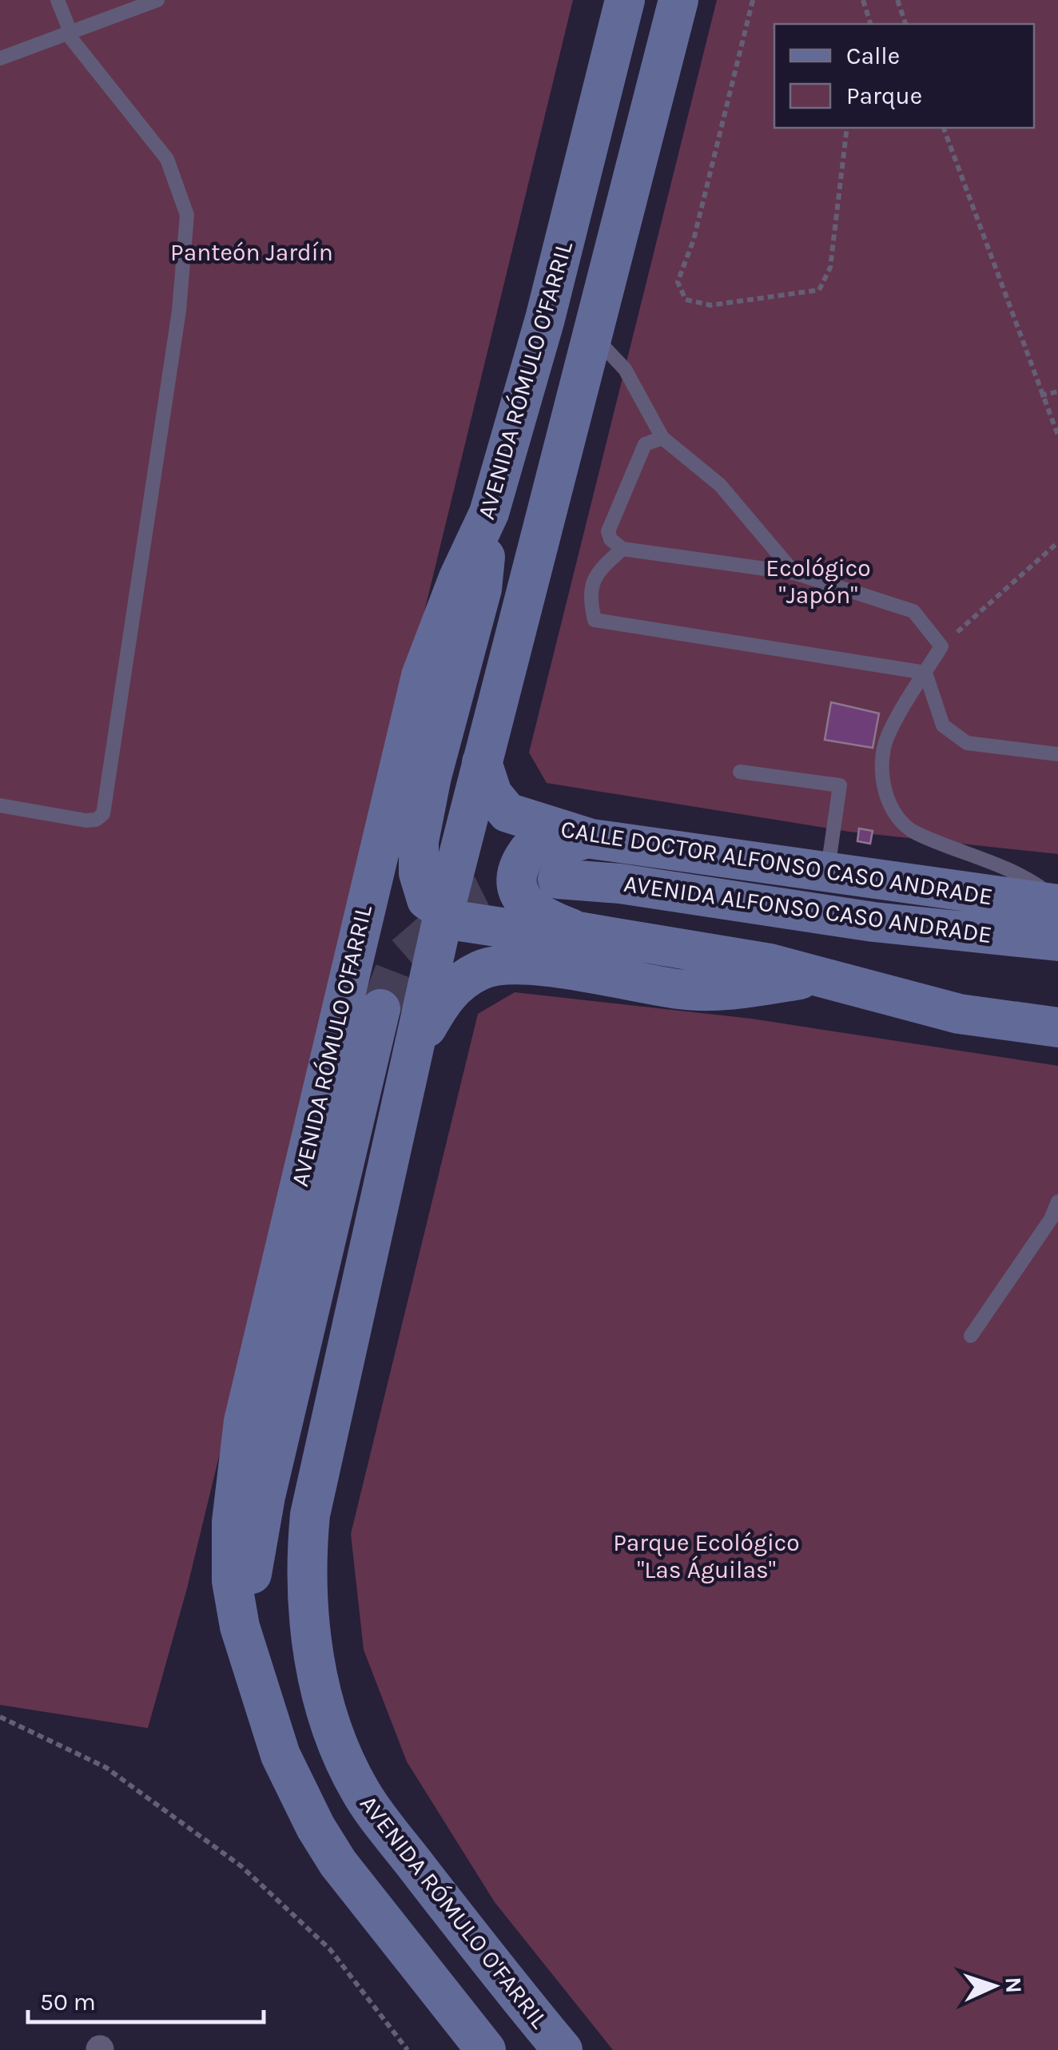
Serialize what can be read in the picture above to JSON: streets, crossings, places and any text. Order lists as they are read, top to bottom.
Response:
{
  "streets": {
    "main road": ["AVENIDA RÓMULO O'FARRIL", "CALLE DOCTOR ALFONSO CASO ANDRADE", "AVENIDA ALFONSO CASO ANDRADE"]
  },
  "crossings": [
    ["AVENIDA RÓMULO O'FARRIL", "CALLE DOCTOR ALFONSO CASO ANDRADE"]
  ],
  "parks": ["Panteón Jardín", "Ecológico \"Japón\"", "Parque Ecológico \"Las Águilas\""],
  "legend": ["Calle", "Parque"],
  "scale_bar": "50 m",
  "north": "right"
}
